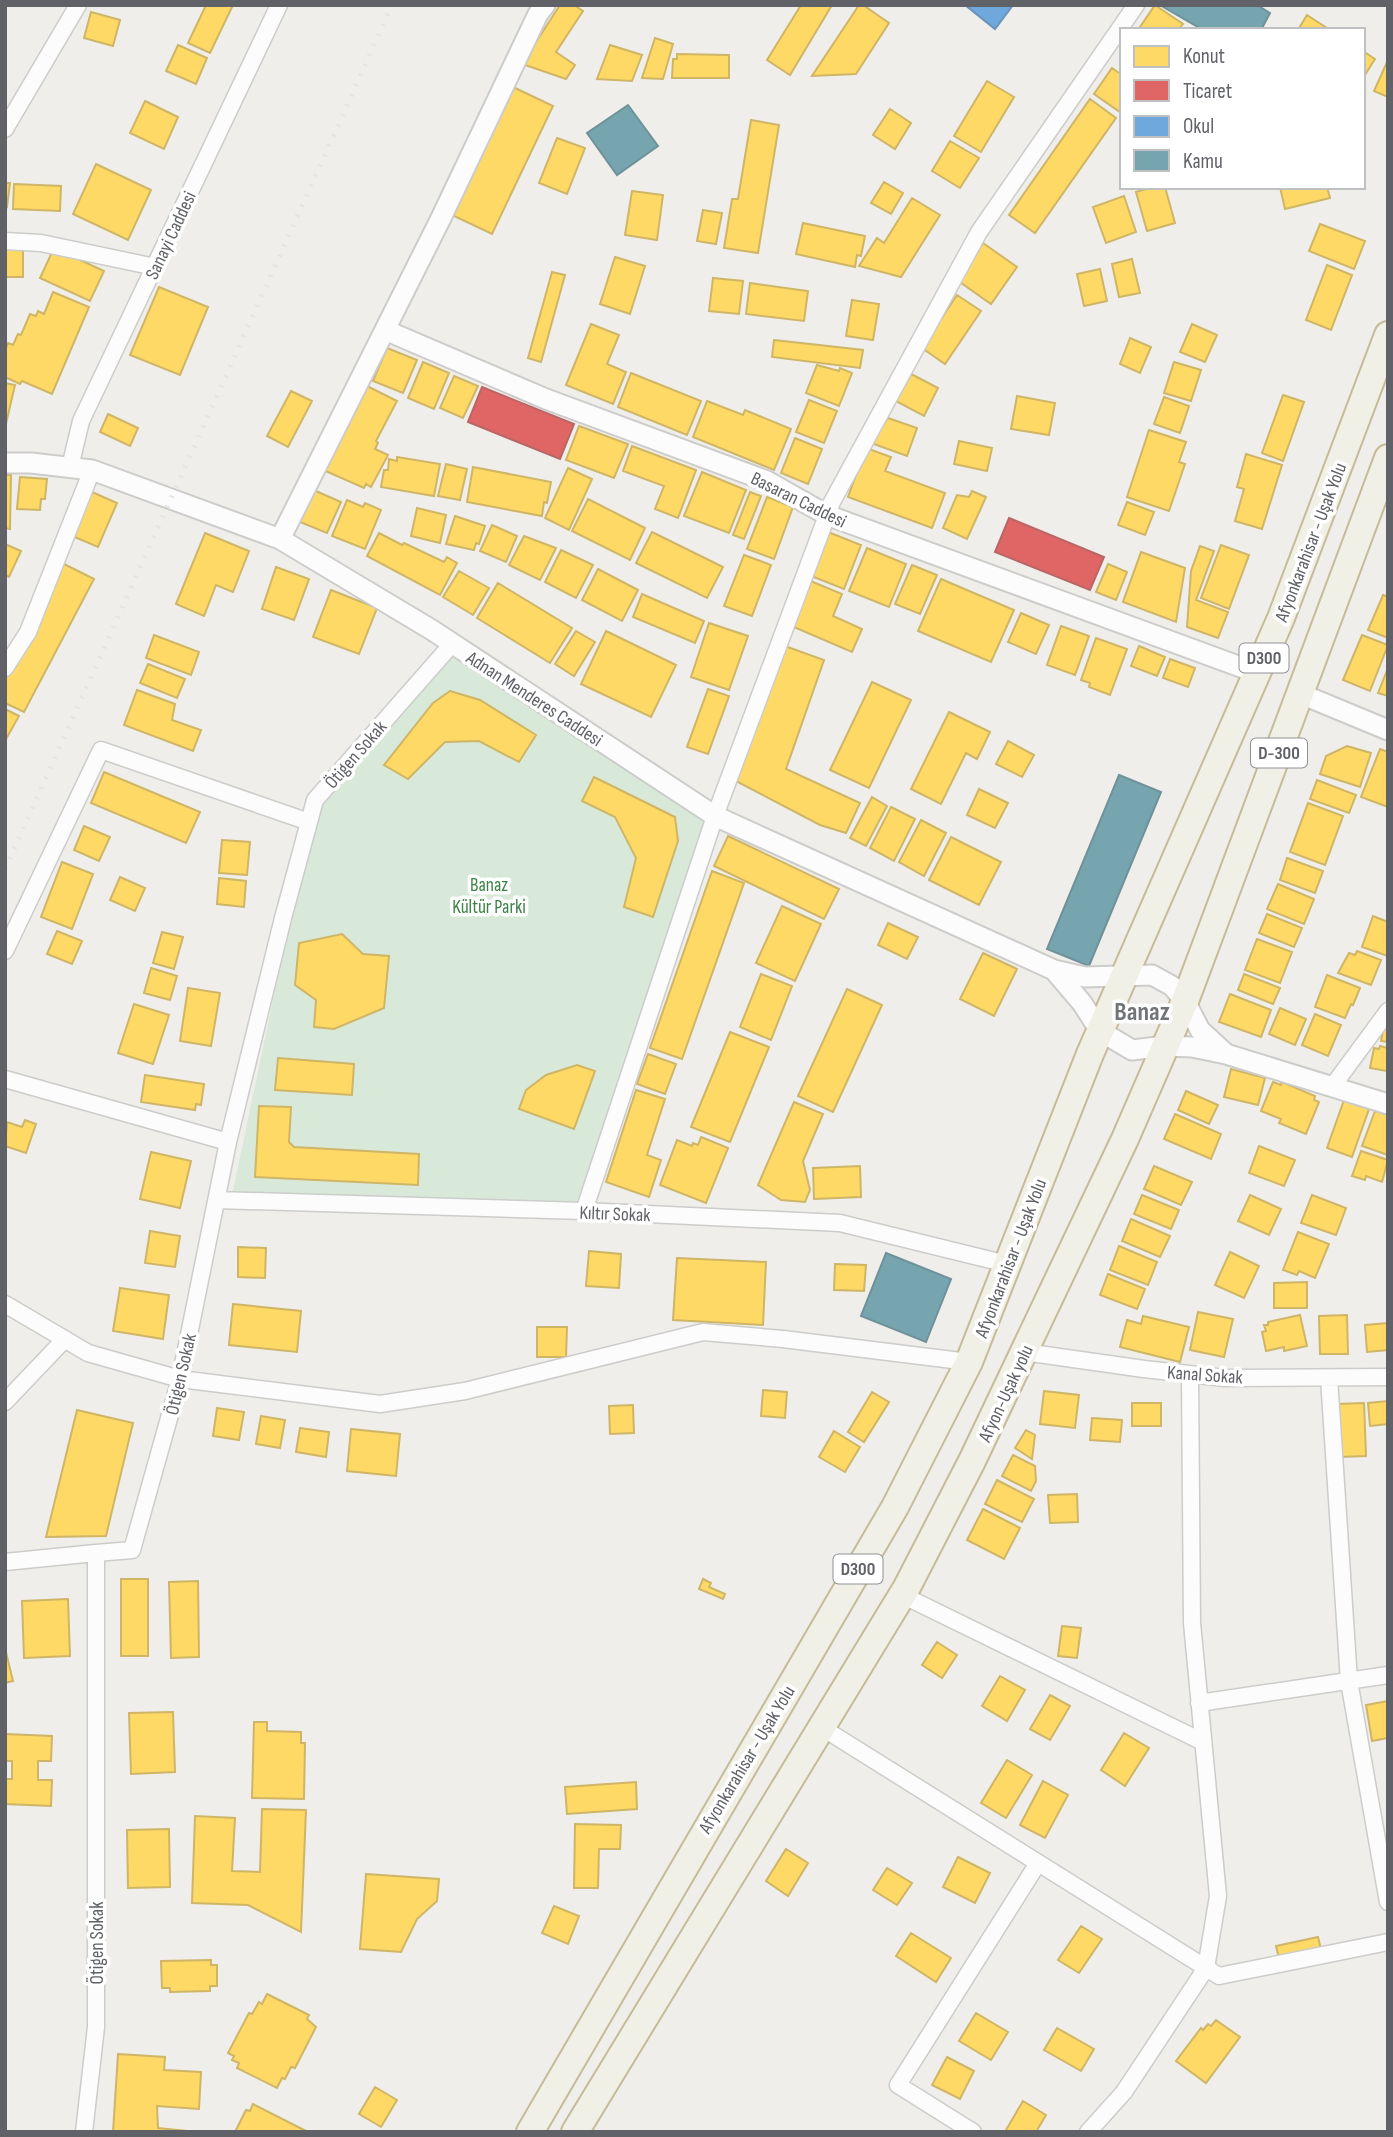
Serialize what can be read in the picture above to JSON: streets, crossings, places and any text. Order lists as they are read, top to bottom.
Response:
{
  "streets": {
    "highway": [
      "Afyonkarahisar - Uşak Yolu",
      "D300",
      "D-300",
      "Afyon-Uşak yolu"
    ],
    "street": [
      "Sanayi Caddesi",
      "Basaran Caddesi",
      "Adnan Menderes Caddesi",
      "Ötigen Sokak",
      "Kıltır Sokak",
      "Kanal Sokak"
    ]
  },
  "crossings": [
    ["Sanayi Caddesi", "Adnan Menderes Caddesi"],
    ["Basaran Caddesi", "Afyonkarahisar - Uşak Yolu"],
    ["Afyonkarahisar - Uşak Yolu", "D-300"],
    ["Afyonkarahisar - Uşak Yolu", "Kıltır Sokak"],
    ["Afyonkarahisar - Uşak Yolu", "Afyon-Uşak yolu"],
    ["D300", "Afyon-Uşak yolu"],
    ["Adnan Menderes Caddesi", "Ötigen Sokak"],
    ["D-300", "Afyon-Uşak yolu"],
    ["Ötigen Sokak", "Kıltır Sokak"],
    ["Kanal Sokak", "Afyon-Uşak yolu"]
  ],
  "districts": ["Banaz"],
  "parks": ["Banaz Kültür Parki"],
  "legend": [
    "Konut",
    "Ticaret",
    "Okul",
    "Kamu"
  ]
}
